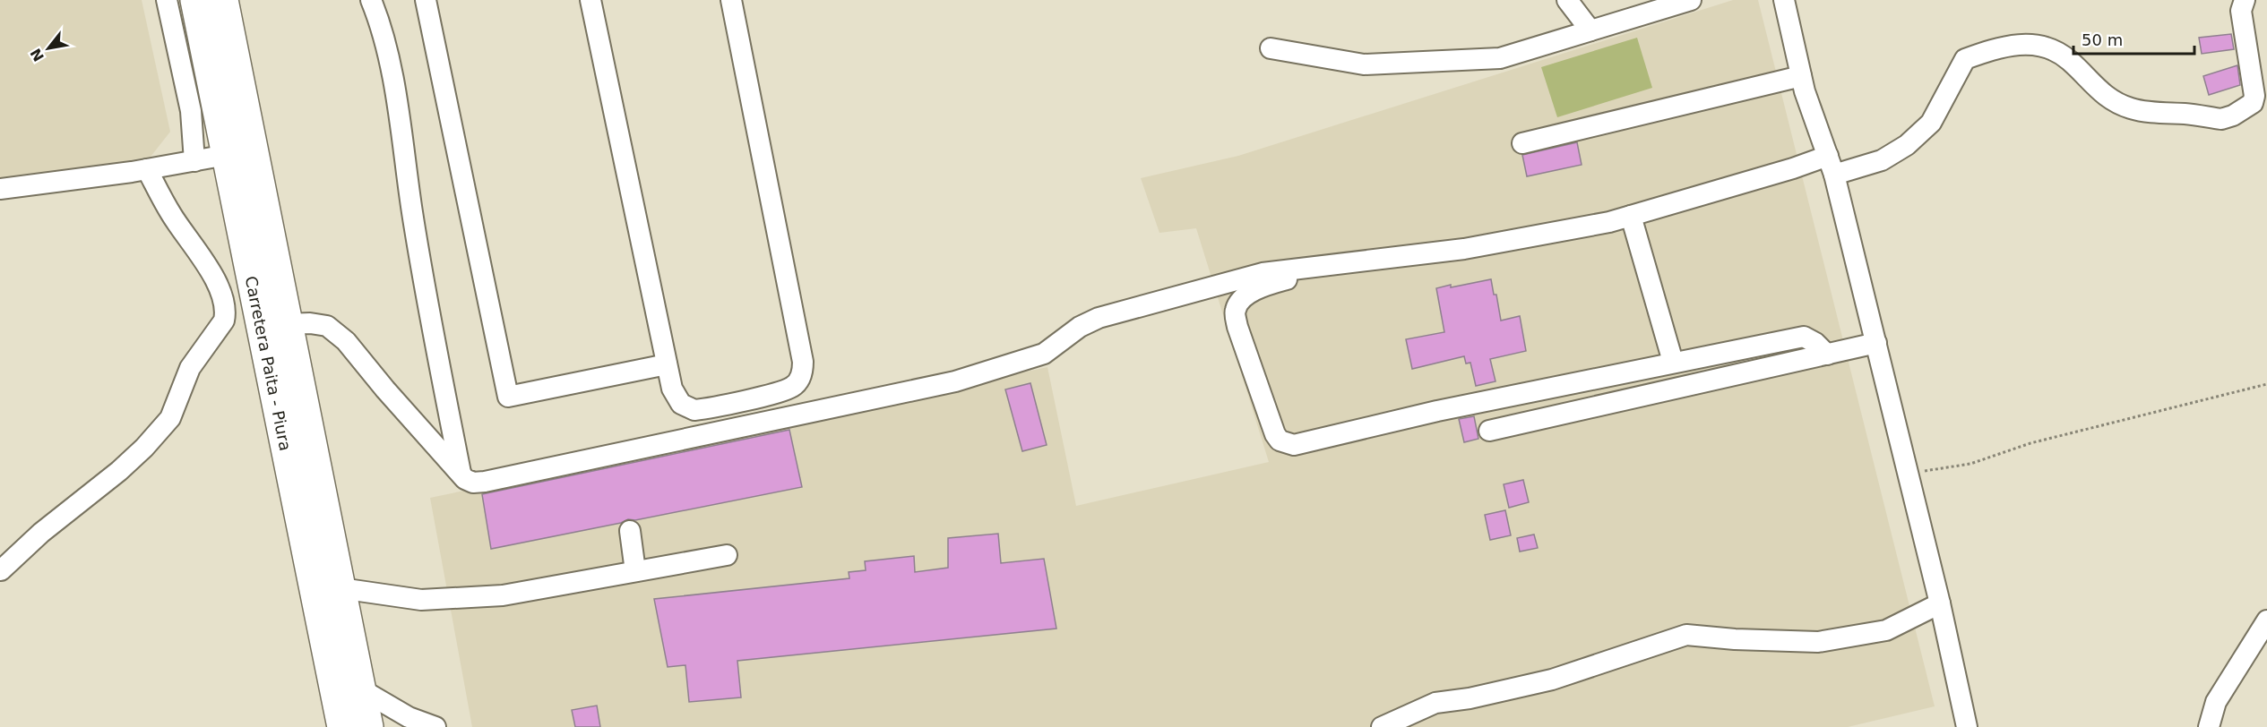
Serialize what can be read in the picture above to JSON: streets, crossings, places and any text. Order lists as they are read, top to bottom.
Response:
{
  "streets": {
    "highway": ["Carretera Paita - Piura"]
  },
  "scale_bar": "50 m",
  "north": "bottom left"
}
